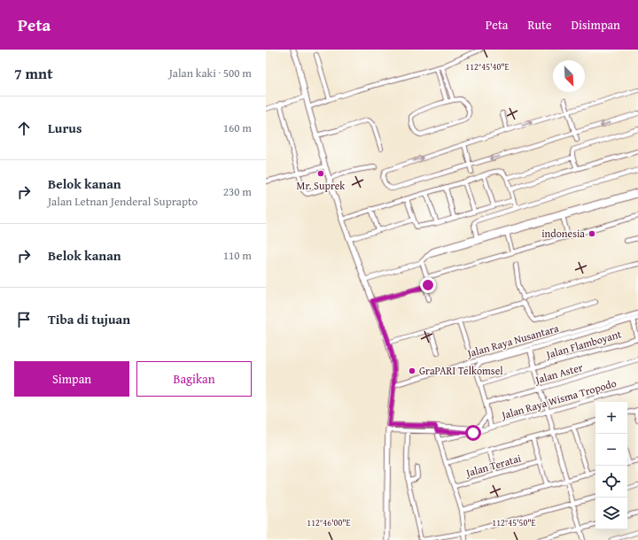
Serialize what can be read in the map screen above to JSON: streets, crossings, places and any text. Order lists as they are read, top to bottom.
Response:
{
  "streets": {
    "street": [
      "Jalan Raya Nusantara",
      "Jalan Flamboyant",
      "Jalan Aster",
      "Jalan Raya Wisma Tropodo",
      "Jalan Teratai"
    ]
  },
  "places": ["Mr. Suprek", "indonesia", "GraPARI Telkomsel"],
  "north": "bottom right",
  "page": {
    "header": "Peta",
    "nav": ["Peta", "Rute", "Disimpan"],
    "heading": ["7 mnt", "Jalan kaki · 500 m"],
    "list": [
      ["Lurus", "160 m"],
      ["Belok kanan", "Jalan Letnan Jenderal Suprapto", "230 m"],
      ["Belok kanan", "110 m"],
      "Tiba di tujuan"
    ],
    "buttons": ["Simpan", "Bagikan"],
    "map_buttons": ["+", "−"]
  },
  "coordinates": ["112°45'40\"E", "112°46'00\"E", "112°45'50\"E"]
}
